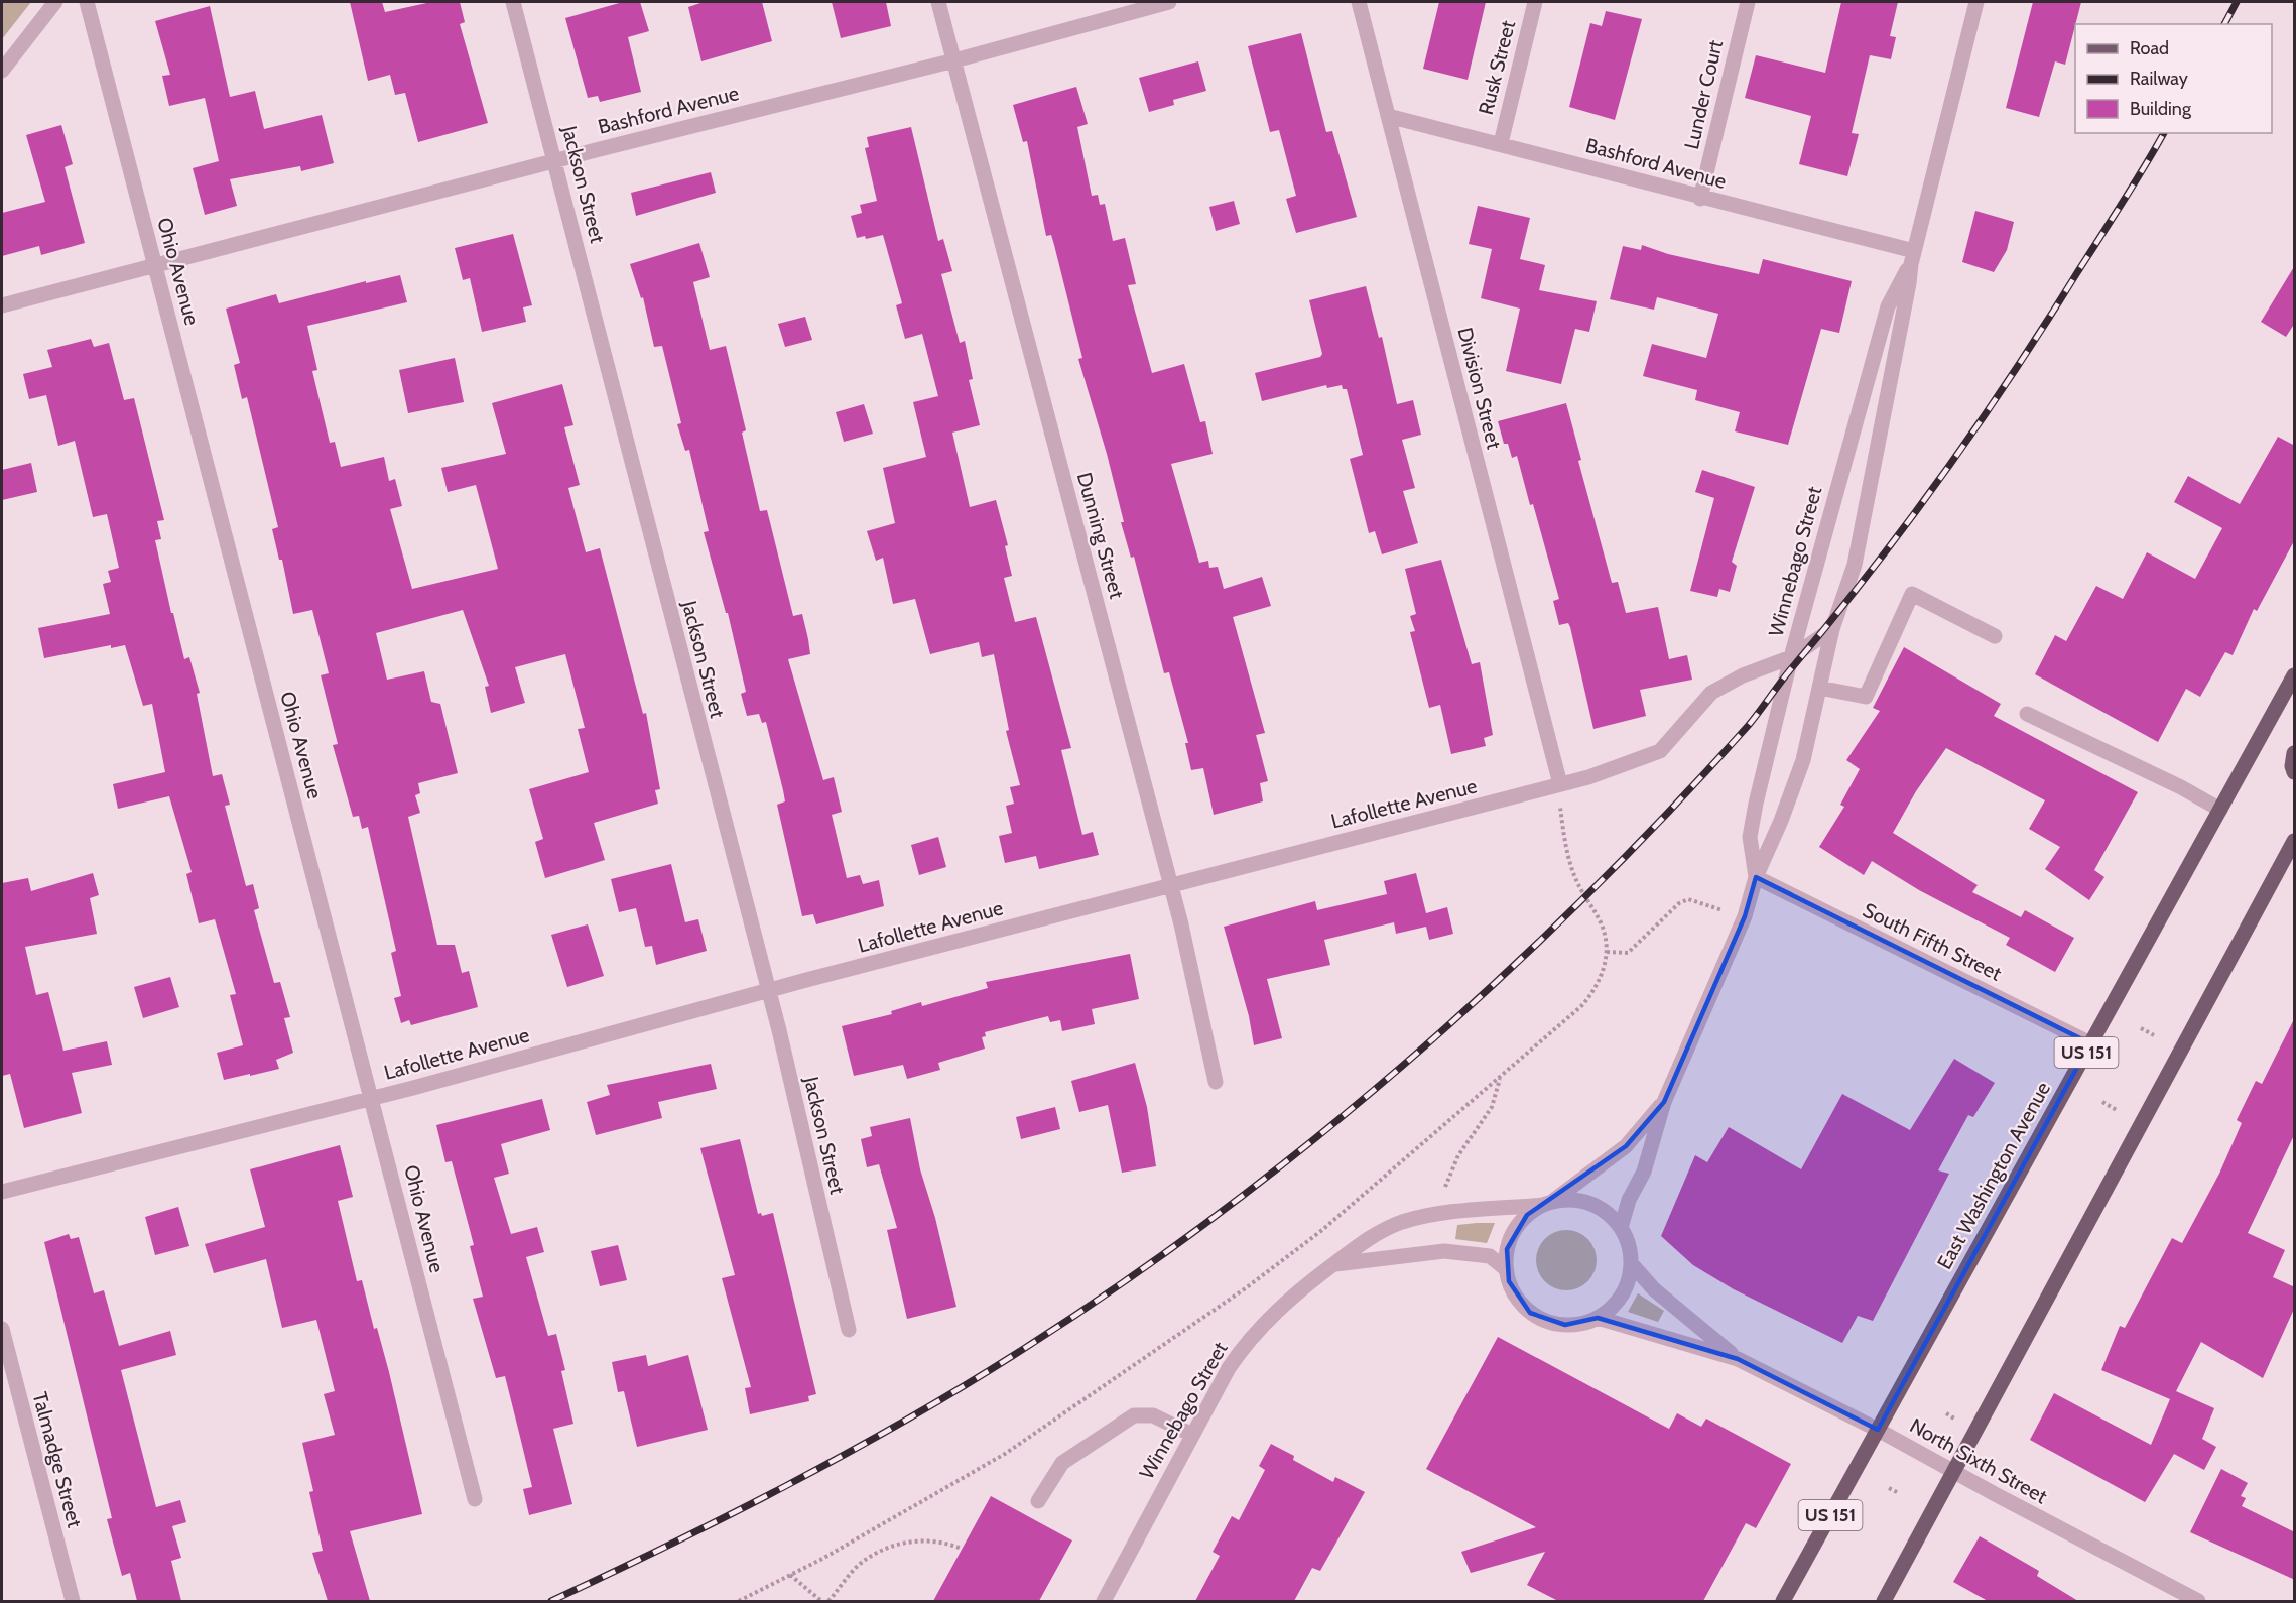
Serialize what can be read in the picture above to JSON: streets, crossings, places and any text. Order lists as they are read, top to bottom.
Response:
{
  "streets": {
    "main road": ["US 151", "East Washington Avenue"],
    "street": [
      "Rusk Street",
      "Lunder Court",
      "Bashford Avenue",
      "Jackson Street",
      "Ohio Avenue",
      "Division Street",
      "Dunning Street",
      "Winnebago Street",
      "Lafollette Avenue",
      "South Fifth Street",
      "Talmadge Street",
      "North Sixth Street"
    ]
  },
  "crossings": [
    ["Rusk Street", "Bashford Avenue"],
    ["Lunder Court", "Bashford Avenue"],
    ["Bashford Avenue", "Jackson Street"],
    ["Bashford Avenue", "Ohio Avenue"],
    ["Bashford Avenue", "Division Street"],
    ["Bashford Avenue", "Dunning Street"],
    ["Bashford Avenue", "Winnebago Street"],
    ["Jackson Street", "Lafollette Avenue"],
    ["Ohio Avenue", "Lafollette Avenue"],
    ["Division Street", "Lafollette Avenue"],
    ["Dunning Street", "Lafollette Avenue"],
    ["Winnebago Street", "Lafollette Avenue"],
    ["Winnebago Street", "South Fifth Street"],
    ["Winnebago Street", "North Sixth Street"],
    ["South Fifth Street", "East Washington Avenue"],
    ["East Washington Avenue", "North Sixth Street"]
  ],
  "legend": ["Road", "Railway", "Building"]
}
